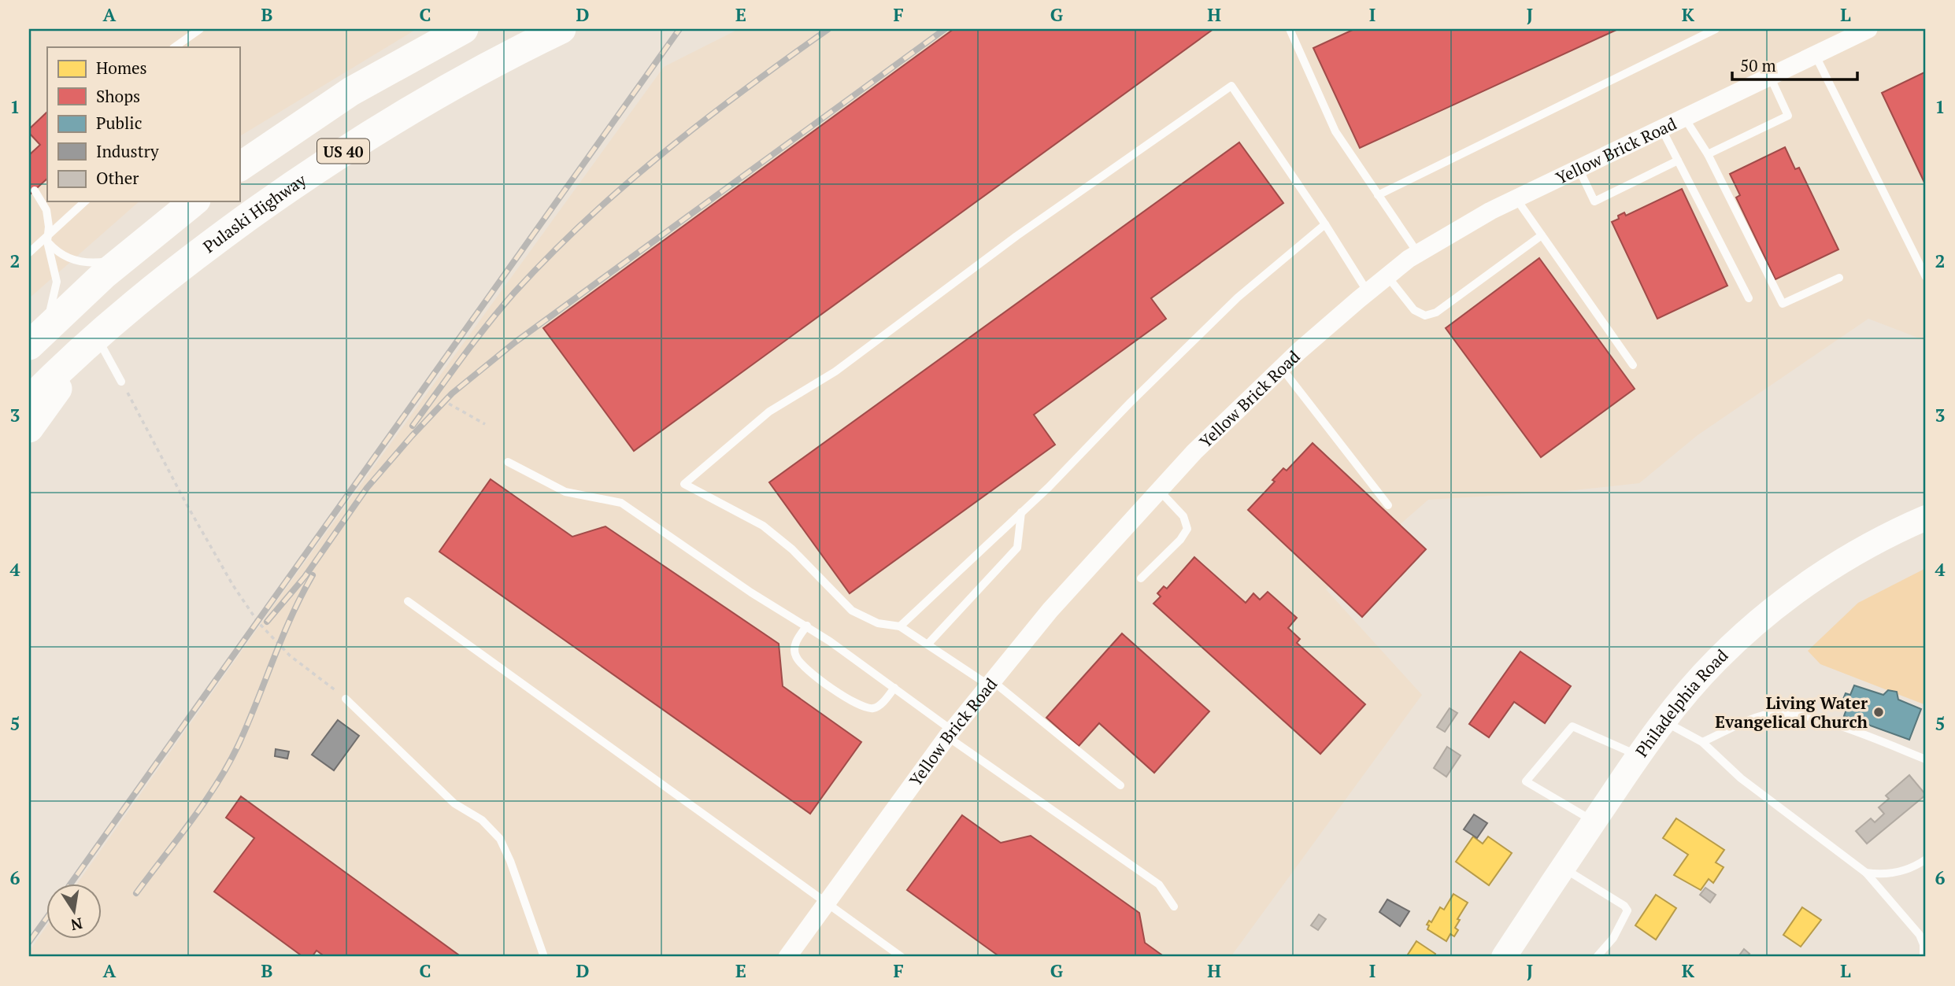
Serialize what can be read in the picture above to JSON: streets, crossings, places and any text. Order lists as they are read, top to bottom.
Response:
{
  "streets": {
    "highway": ["US 40", "Pulaski Highway"],
    "main road": ["Philadelphia Road"],
    "street": ["Yellow Brick Road"]
  },
  "places": ["Living Water Evangelical Church"],
  "legend": [
    "Homes",
    "Shops",
    "Public",
    "Industry",
    "Other"
  ],
  "scale_bar": "50 m",
  "north": "bottom",
  "grid": {
    "columns": [
      "A",
      "B",
      "C",
      "D",
      "E",
      "F",
      "G",
      "H",
      "I",
      "J",
      "K",
      "L"
    ],
    "rows": [
      "1",
      "2",
      "3",
      "4",
      "5",
      "6"
    ]
  }
}
